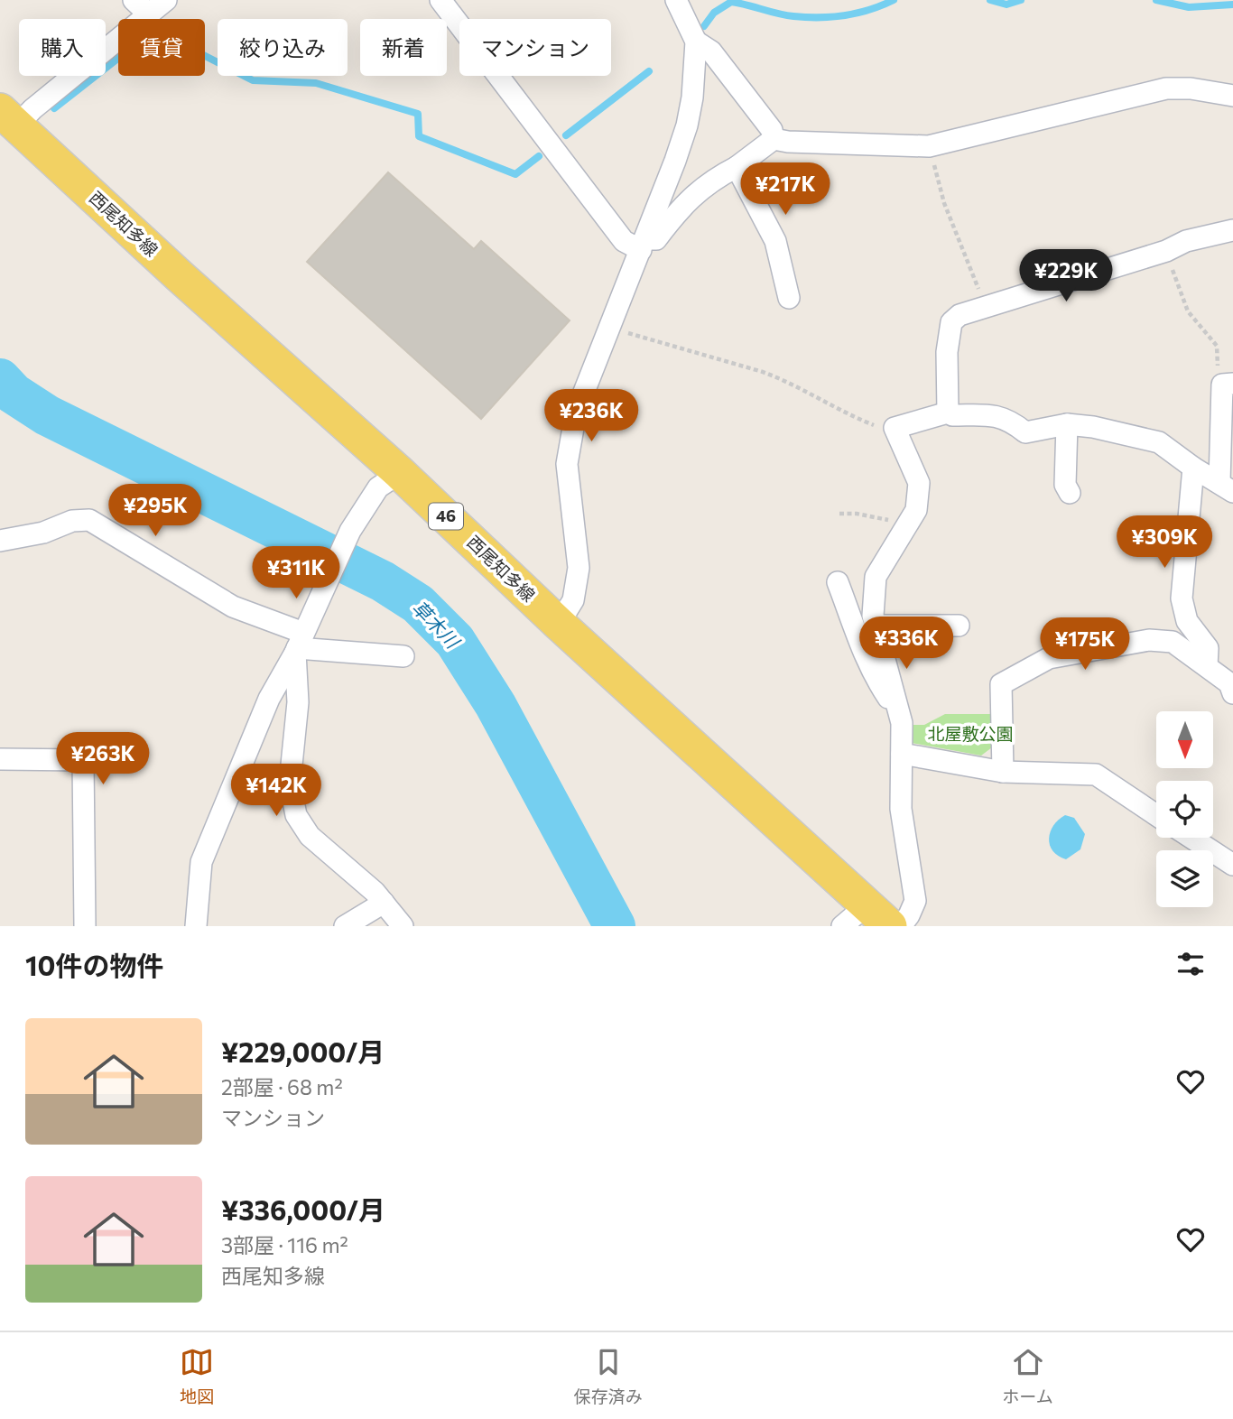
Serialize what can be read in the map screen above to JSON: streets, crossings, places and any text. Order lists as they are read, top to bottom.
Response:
{
  "streets": {
    "main road": ["西尾知多線", "46"]
  },
  "water": ["草木川"],
  "parks": ["北屋敷公園"],
  "north": "bottom",
  "page": {
    "chip": [
      "購入",
      "賃貸",
      "絞り込み",
      "新着",
      "マンション"
    ],
    "price": [
      "¥217K",
      "¥229K",
      "¥236K",
      "¥295K",
      "¥309K",
      "¥311K",
      "¥336K",
      "¥175K",
      "¥263K",
      "¥142K"
    ],
    "heading": "10件の物件",
    "list": [
      {
        "name": "¥229,000/月",
        "note": "2部屋 · 68 m² · マンション"
      },
      {
        "name": "¥336,000/月",
        "note": "3部屋 · 116 m² · 西尾知多線"
      }
    ],
    "tabs": ["地図", "保存済み", "ホーム"]
  }
}
